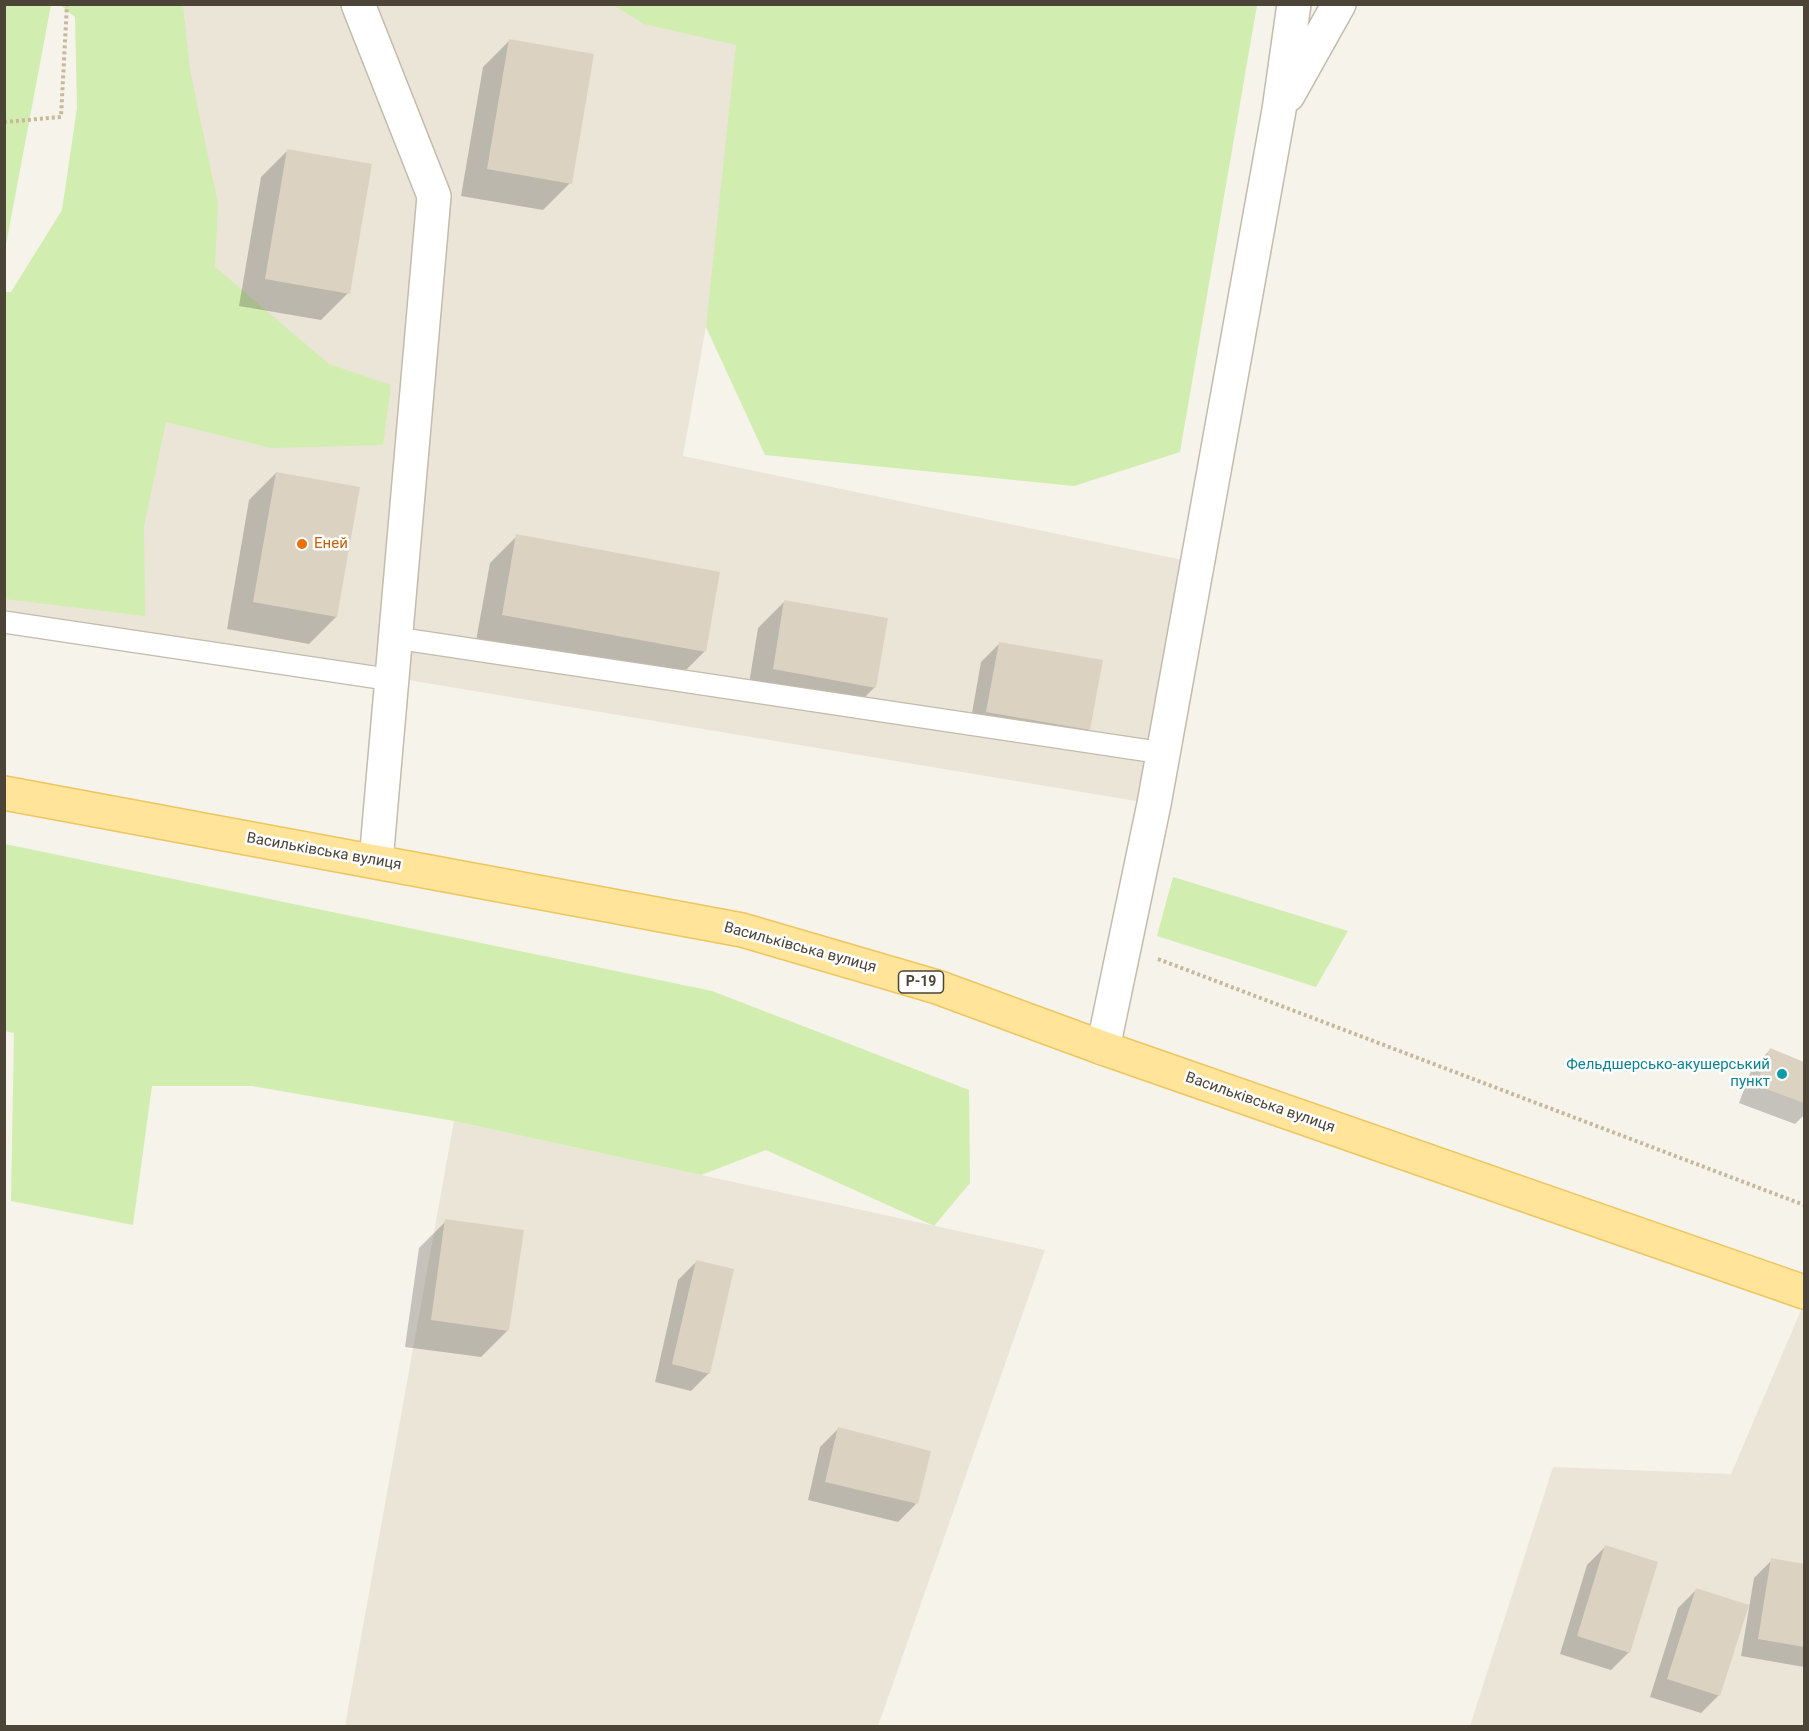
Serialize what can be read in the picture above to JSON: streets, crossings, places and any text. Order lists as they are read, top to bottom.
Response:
{
  "streets": {
    "main road": ["Васильківська вулиця", "Р-19"]
  },
  "places": ["Еней", "Фельдшерсько-акушерський пункт"]
}
